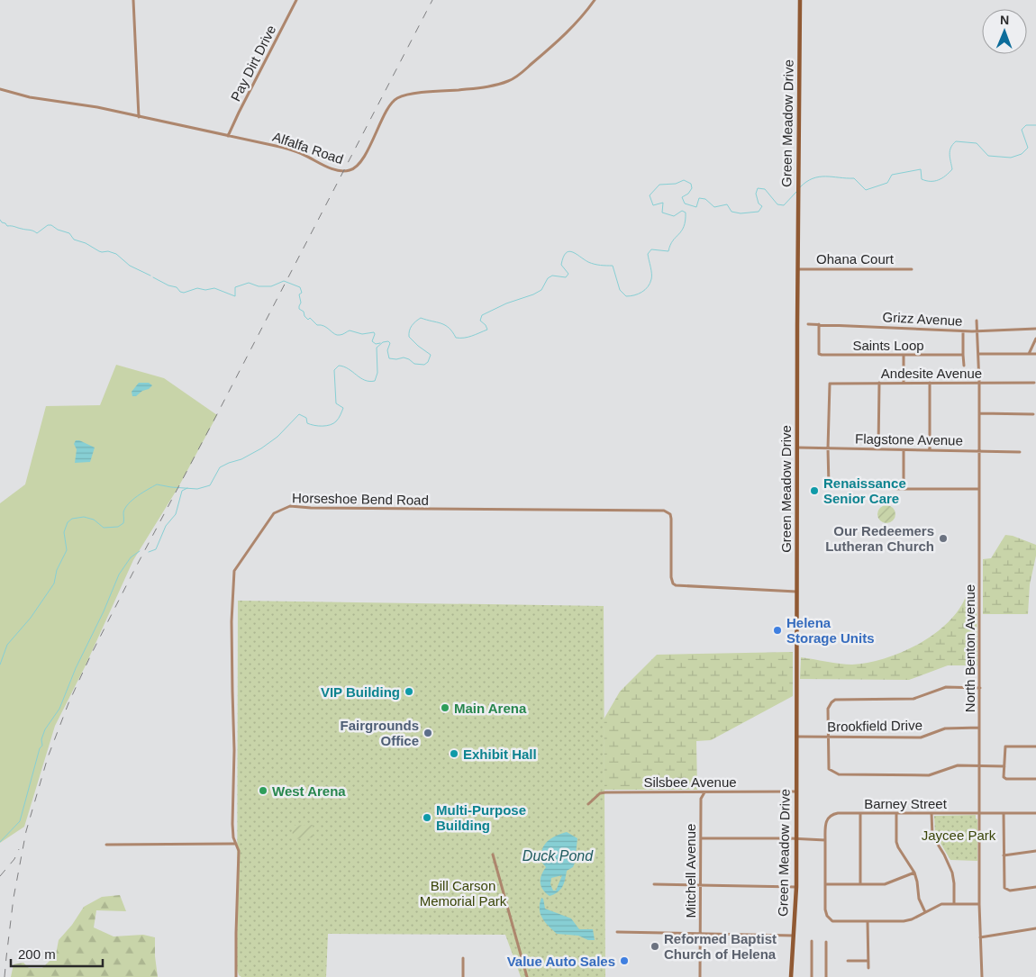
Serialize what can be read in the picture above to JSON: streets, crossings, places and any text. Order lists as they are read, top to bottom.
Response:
{
  "streets": {
    "main road": ["Green Meadow Drive"],
    "street": [
      "Pay Dirt Drive",
      "Alfalfa Road",
      "Ohana Court",
      "Grizz Avenue",
      "Saints Loop",
      "Andesite Avenue",
      "Flagstone Avenue",
      "Horseshoe Bend Road",
      "North Benton Avenue",
      "Brookfield Drive",
      "Silsbee Avenue",
      "Barney Street",
      "Mitchell Avenue"
    ]
  },
  "crossings": [
    ["Pay Dirt Drive", "Alfalfa Road"],
    ["Green Meadow Drive", "Ohana Court"],
    ["Green Meadow Drive", "Flagstone Avenue"],
    ["Green Meadow Drive", "Horseshoe Bend Road"],
    ["Green Meadow Drive", "Brookfield Drive"],
    ["Green Meadow Drive", "Silsbee Avenue"],
    ["Grizz Avenue", "Saints Loop"],
    ["Grizz Avenue", "North Benton Avenue"],
    ["Andesite Avenue", "Flagstone Avenue"],
    ["Andesite Avenue", "North Benton Avenue"],
    ["Flagstone Avenue", "North Benton Avenue"],
    ["North Benton Avenue", "Brookfield Drive"],
    ["North Benton Avenue", "Barney Street"],
    ["Silsbee Avenue", "Mitchell Avenue"]
  ],
  "water": ["Duck Pond"],
  "parks": ["Jaycee Park", "Bill Carson Memorial Park"],
  "places": [
    "Renaissance Senior Care",
    "Our Redeemers Lutheran Church",
    "Helena Storage Units",
    "VIP Building",
    "Main Arena",
    "Fairgrounds Office",
    "Exhibit Hall",
    "West Arena",
    "Multi-Purpose Building",
    "Reformed Baptist Church of Helena",
    "Value Auto Sales"
  ],
  "scale_bar": "200 m",
  "north": "top"
}
